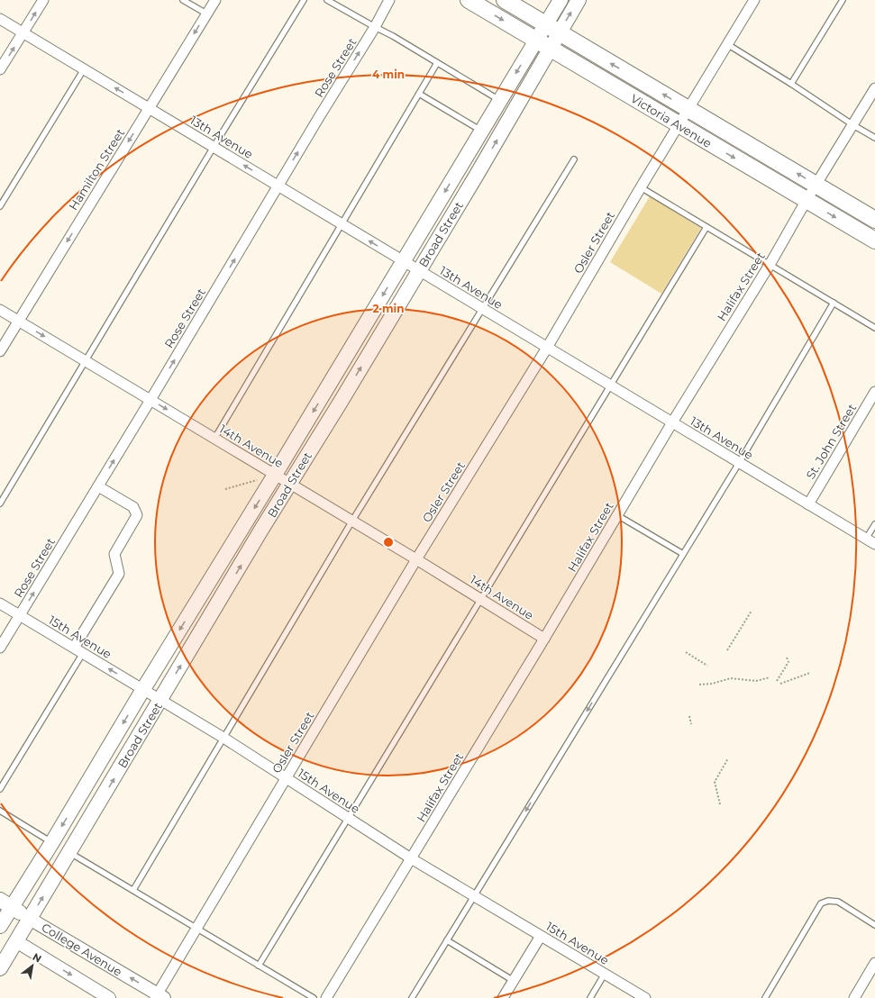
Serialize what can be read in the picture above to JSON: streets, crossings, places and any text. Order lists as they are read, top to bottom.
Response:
{
  "streets": {
    "main road": ["Victoria Avenue", "Broad Street", "College Avenue"],
    "street": [
      "Rose Street",
      "13th Avenue",
      "Hamilton Street",
      "Osler Street",
      "Halifax Street",
      "St. John Street",
      "14th Avenue",
      "15th Avenue"
    ]
  },
  "crossings": [
    ["Rose Street", "13th Avenue"],
    ["Rose Street", "14th Avenue"],
    ["Rose Street", "15th Avenue"],
    ["Victoria Avenue", "Broad Street"],
    ["Victoria Avenue", "Osler Street"],
    ["Victoria Avenue", "Halifax Street"],
    ["13th Avenue", "Hamilton Street"],
    ["13th Avenue", "Broad Street"],
    ["13th Avenue", "Osler Street"],
    ["13th Avenue", "Halifax Street"],
    ["13th Avenue", "St. John Street"],
    ["Hamilton Street", "14th Avenue"],
    ["Broad Street", "14th Avenue"],
    ["Broad Street", "15th Avenue"],
    ["Broad Street", "College Avenue"],
    ["Osler Street", "14th Avenue"],
    ["Osler Street", "15th Avenue"],
    ["Osler Street", "College Avenue"],
    ["Halifax Street", "14th Avenue"],
    ["Halifax Street", "15th Avenue"]
  ],
  "one_way": ["Rose Street", "Hamilton Street", "College Avenue"],
  "north": "top right",
  "rings": ["4 min", "2 min"]
}
